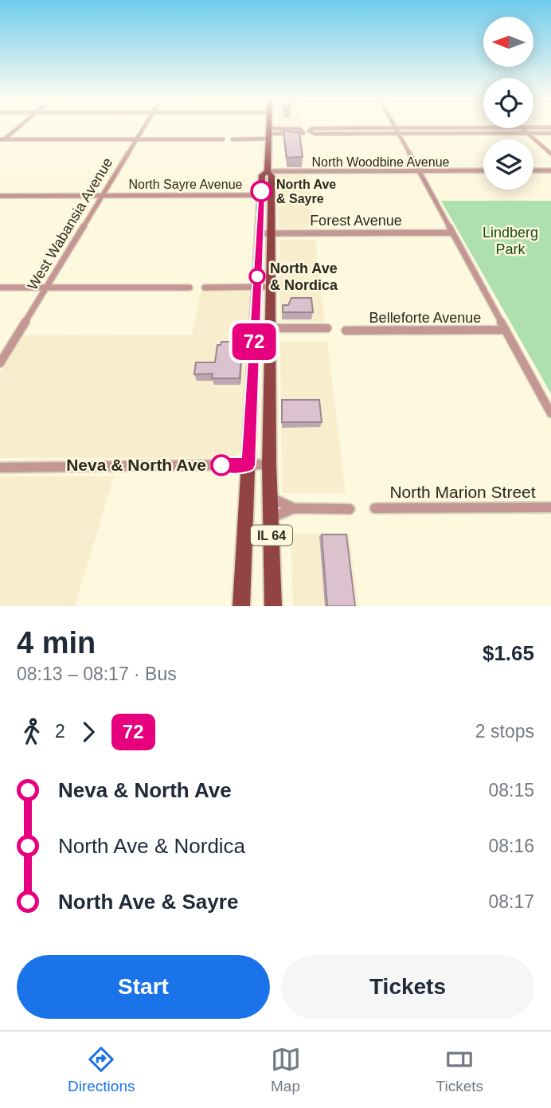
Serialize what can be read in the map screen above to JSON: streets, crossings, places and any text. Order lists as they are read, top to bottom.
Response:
{
  "streets": {
    "main road": ["IL 64"],
    "street": [
      "North Woodbine Avenue",
      "North Sayre Avenue",
      "Forest Avenue",
      "West Wabansia Avenue",
      "Belleforte Avenue",
      "North Marion Street"
    ]
  },
  "crossings": [
    ["North Woodbine Avenue", "IL 64"],
    ["North Sayre Avenue", "West Wabansia Avenue"],
    ["North Sayre Avenue", "IL 64"],
    ["Forest Avenue", "IL 64"]
  ],
  "parks": ["Lindberg Park"],
  "places": ["North Ave & Sayre", "North Ave & Nordica", "Neva & North Ave"],
  "lines": ["bus line 72"],
  "north": "left",
  "page": {
    "on_map": "72",
    "heading": ["4 min", "08:13 – 08:17 · Bus", "$1.65"],
    "legs": ["2", "72", "2 stops"],
    "list": [
      {
        "name": "Neva & North Ave",
        "value": "08:15"
      },
      {
        "name": "North Ave & Nordica",
        "value": "08:16"
      },
      {
        "name": "North Ave & Sayre",
        "value": "08:17"
      }
    ],
    "buttons": ["Start", "Tickets"],
    "tabs": ["Directions", "Map", "Tickets"]
  }
}
